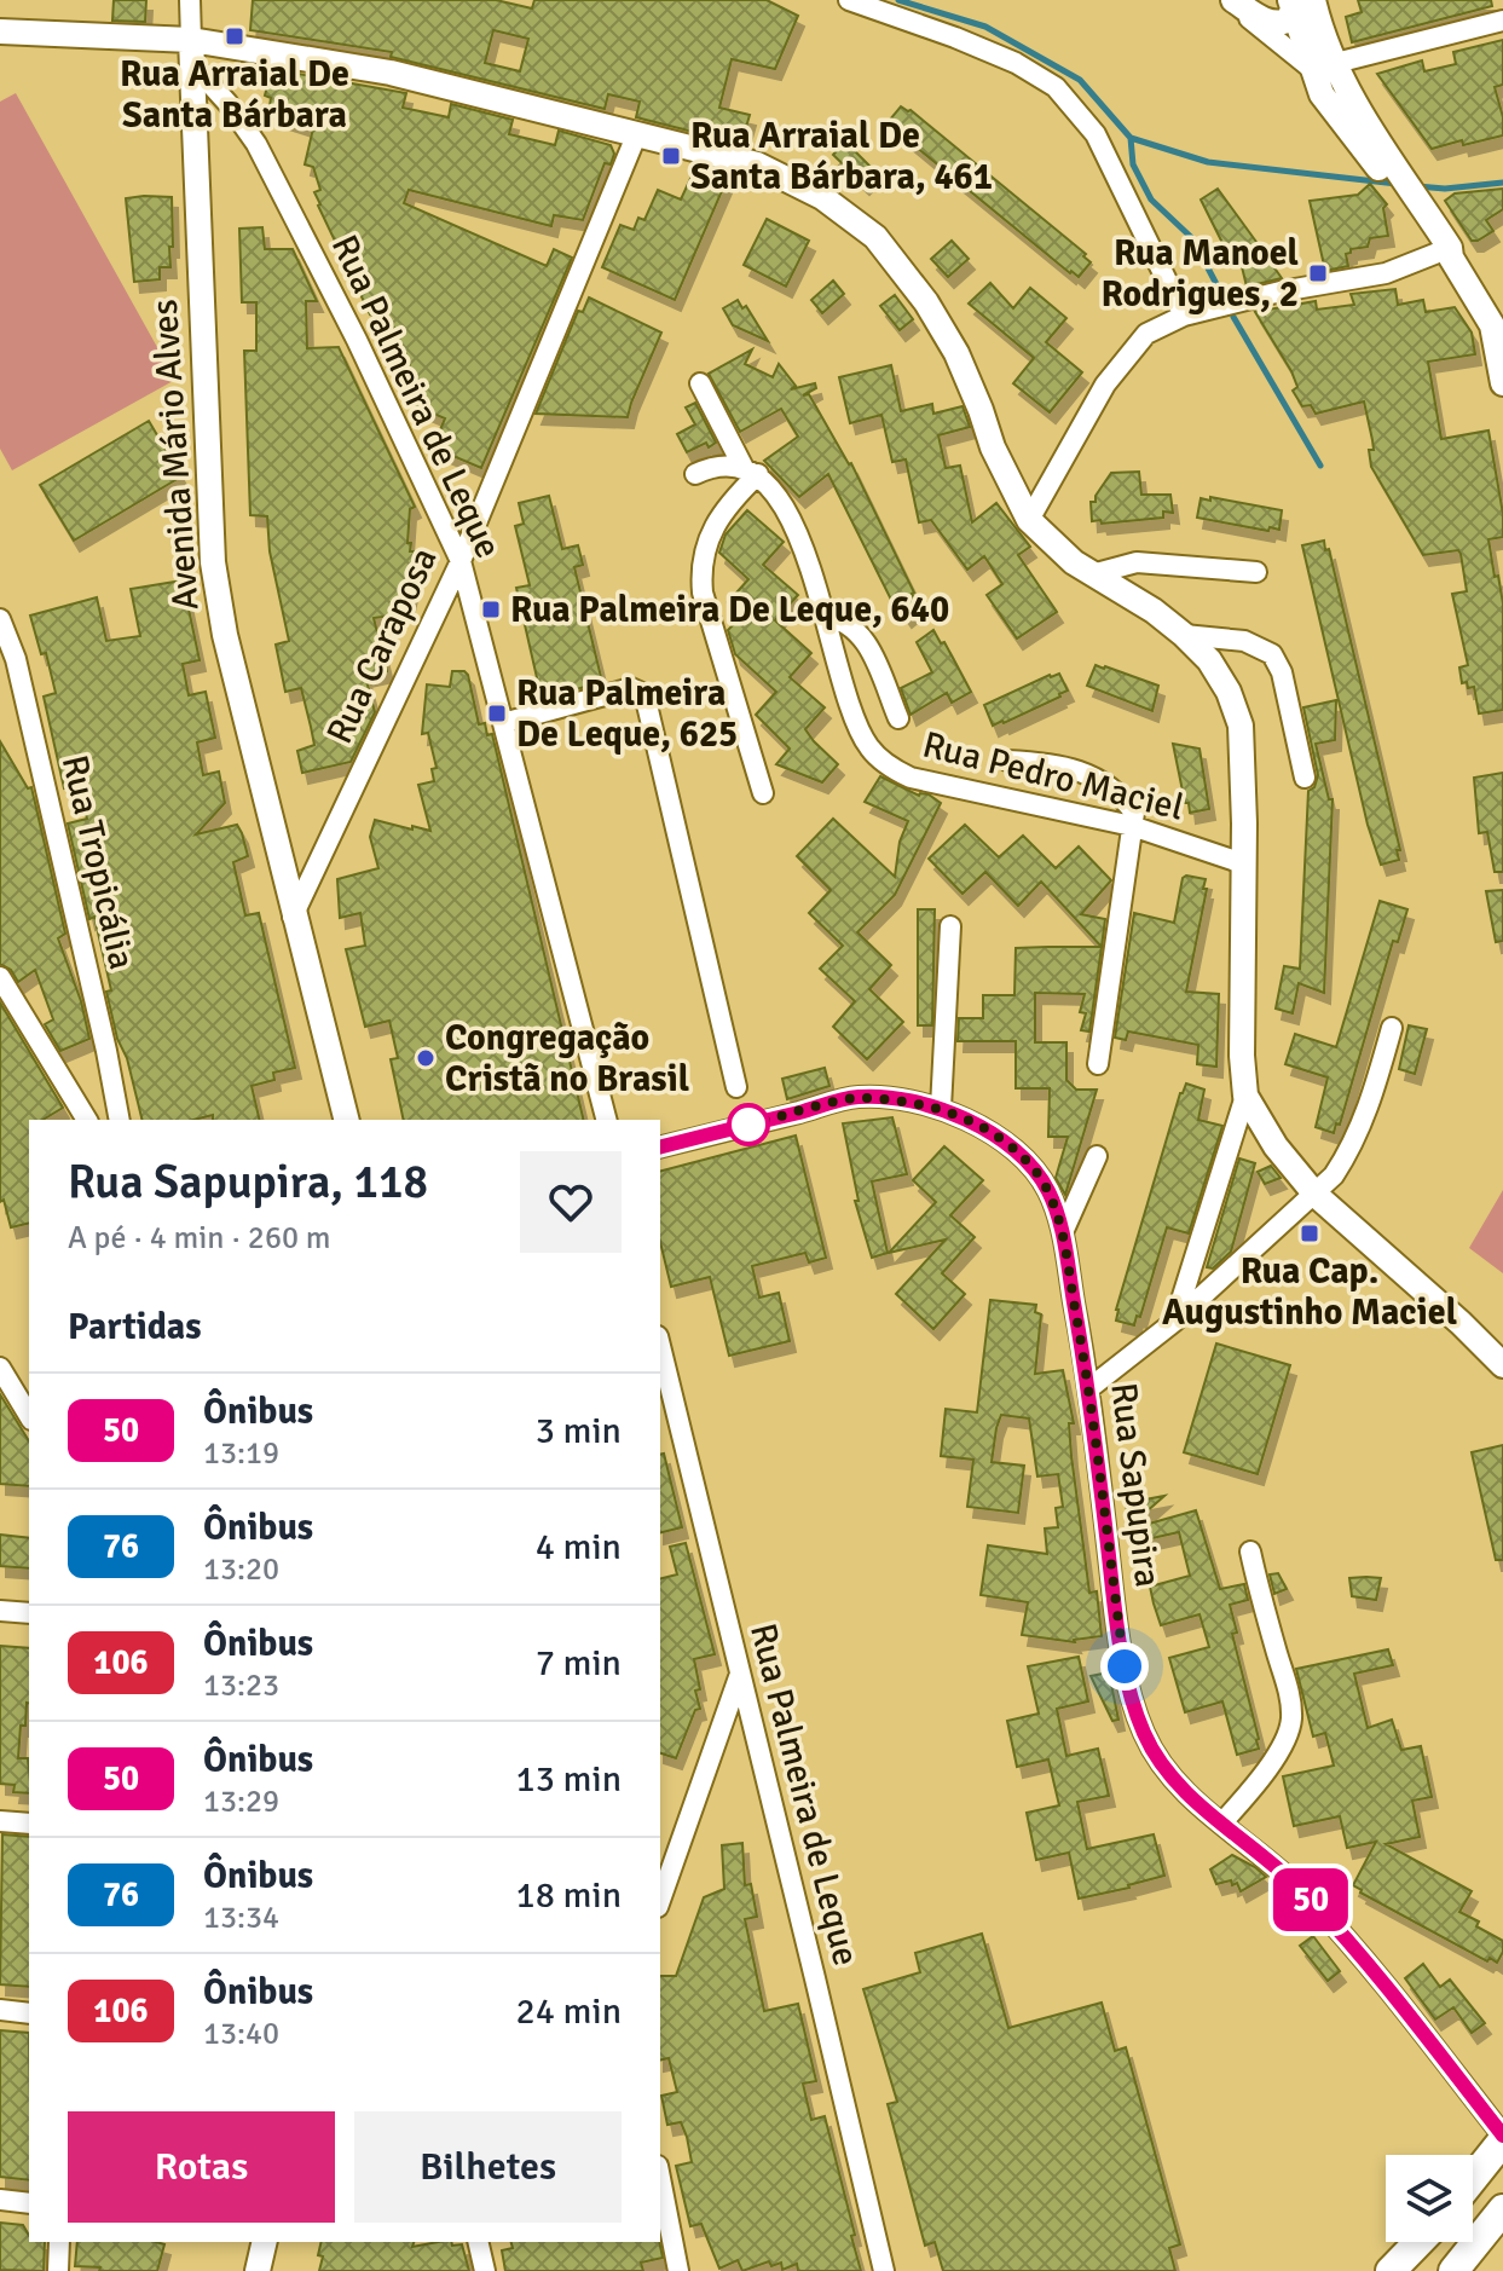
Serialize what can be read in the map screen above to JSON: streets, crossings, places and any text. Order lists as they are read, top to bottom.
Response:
{
  "streets": {
    "street": [
      "Rua Palmeira de Leque",
      "Avenida Mário Alves",
      "Rua Caraposa",
      "Rua Pedro Maciel",
      "Rua Tropicália",
      "Rua Sapupira"
    ]
  },
  "crossings": [
    ["Rua Palmeira de Leque", "Avenida Mário Alves"],
    ["Rua Palmeira de Leque", "Rua Caraposa"],
    ["Avenida Mário Alves", "Rua Caraposa"]
  ],
  "places": {
    "transit": [
      "Rua Arraial De Santa Bárbara",
      "Rua Arraial De Santa Bárbara, 461",
      "Rua Manoel Rodrigues, 2",
      "Rua Palmeira De Leque, 640",
      "Rua Palmeira De Leque, 625",
      "Rua Cap. Augustinho Maciel"
    ],
    "other": ["Congregação Cristã no Brasil"]
  },
  "lines": ["bus line 50"],
  "page": {
    "on_map": "50",
    "heading": [
      ["Rua Sapupira, 118", "A pé · 4 min · 260 m"],
      "Partidas"
    ],
    "list": [
      {
        "mark": "50",
        "name": "Ônibus",
        "note": "13:19",
        "value": "3 min"
      },
      {
        "mark": "76",
        "name": "Ônibus",
        "note": "13:20",
        "value": "4 min"
      },
      {
        "mark": "106",
        "name": "Ônibus",
        "note": "13:23",
        "value": "7 min"
      },
      {
        "mark": "50",
        "name": "Ônibus",
        "note": "13:29",
        "value": "13 min"
      },
      {
        "mark": "76",
        "name": "Ônibus",
        "note": "13:34",
        "value": "18 min"
      },
      {
        "mark": "106",
        "name": "Ônibus",
        "note": "13:40",
        "value": "24 min"
      }
    ],
    "buttons": ["Rotas", "Bilhetes"]
  }
}
